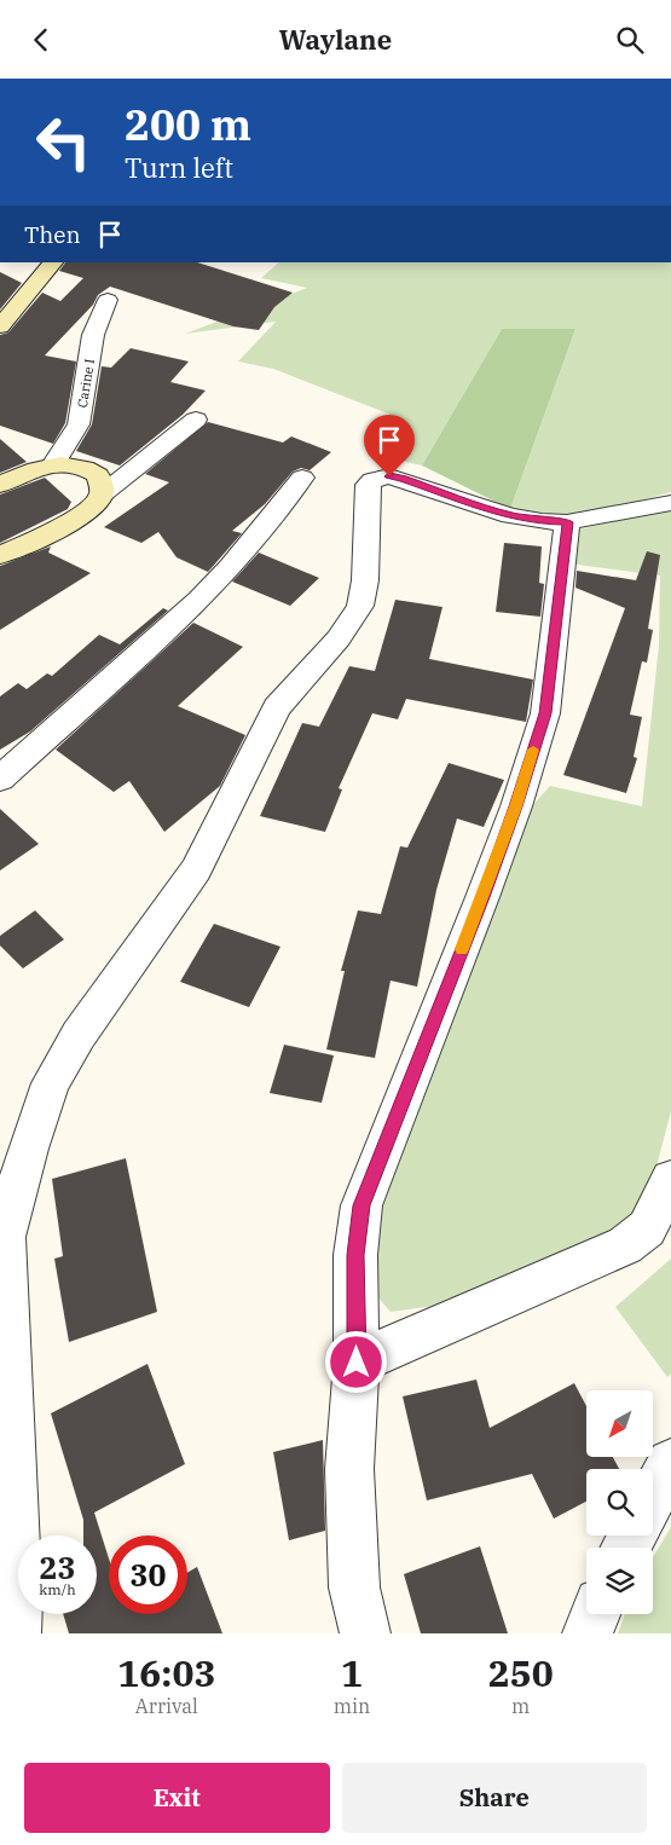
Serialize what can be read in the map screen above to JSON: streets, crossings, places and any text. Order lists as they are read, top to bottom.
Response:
{
  "streets": {
    "street": ["Carine I"]
  },
  "north": "bottom left",
  "page": {
    "header": "Waylane",
    "turn": ["200 m", "Turn left"],
    "then": "Then",
    "speed": "23 km/h",
    "limit": "30",
    "eta": [
      "16:03",
      "Arrival",
      "1",
      "min",
      "250",
      "m"
    ],
    "buttons": ["Exit", "Share"]
  }
}
